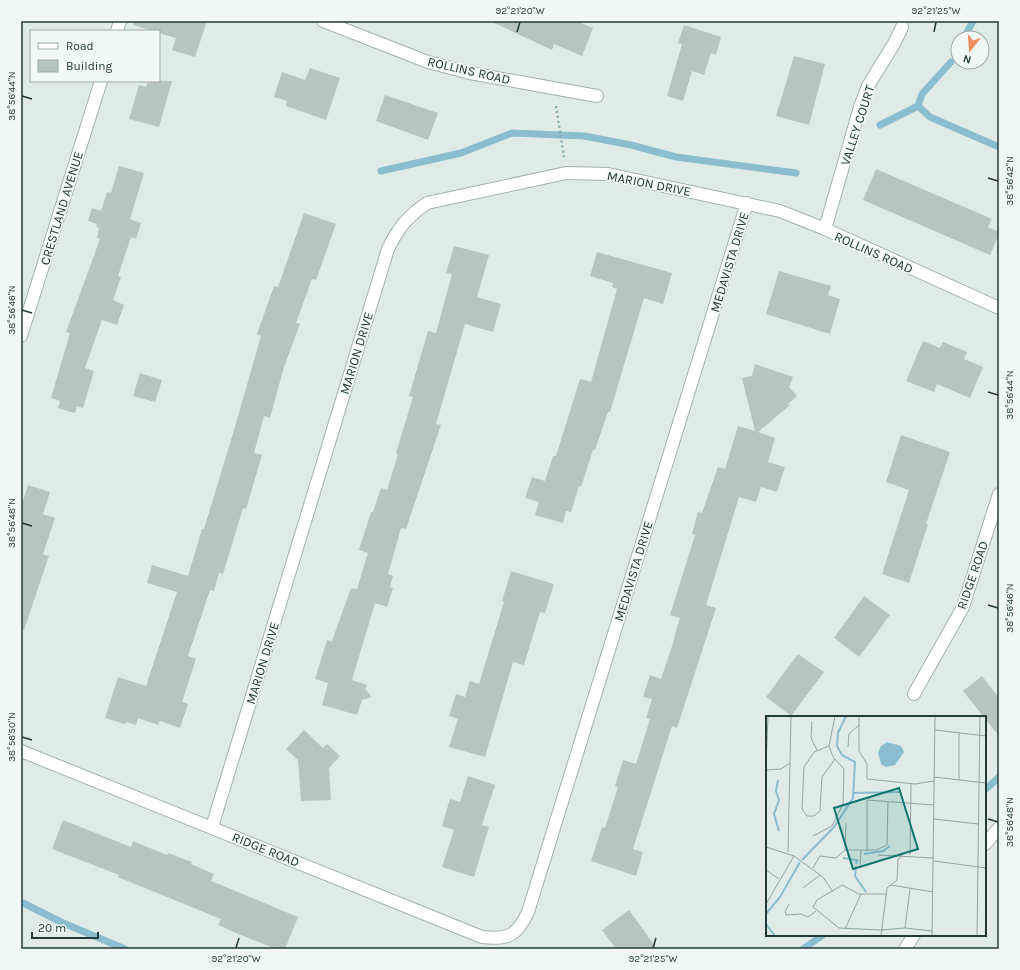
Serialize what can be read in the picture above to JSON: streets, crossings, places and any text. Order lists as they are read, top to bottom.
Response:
{
  "streets": {
    "street": [
      "ROLLINS ROAD",
      "VALLEY COURT",
      "MARION DRIVE",
      "CRESTLAND AVENUE",
      "MEDAVISTA DRIVE",
      "RIDGE ROAD"
    ]
  },
  "crossings": [
    ["ROLLINS ROAD", "VALLEY COURT"],
    ["ROLLINS ROAD", "MARION DRIVE"],
    ["ROLLINS ROAD", "MEDAVISTA DRIVE"],
    ["MARION DRIVE", "MEDAVISTA DRIVE"],
    ["MARION DRIVE", "RIDGE ROAD"],
    ["MEDAVISTA DRIVE", "RIDGE ROAD"]
  ],
  "legend": ["Road", "Building"],
  "scale_bar": "20 m",
  "north": "bottom",
  "coordinates": [
    "92°21'20\"W",
    "92°21'25\"W",
    "38°56'44\"N",
    "38°56'42\"N",
    "38°56'46\"N",
    "38°56'48\"N",
    "38°56'50\"N"
  ]
}
